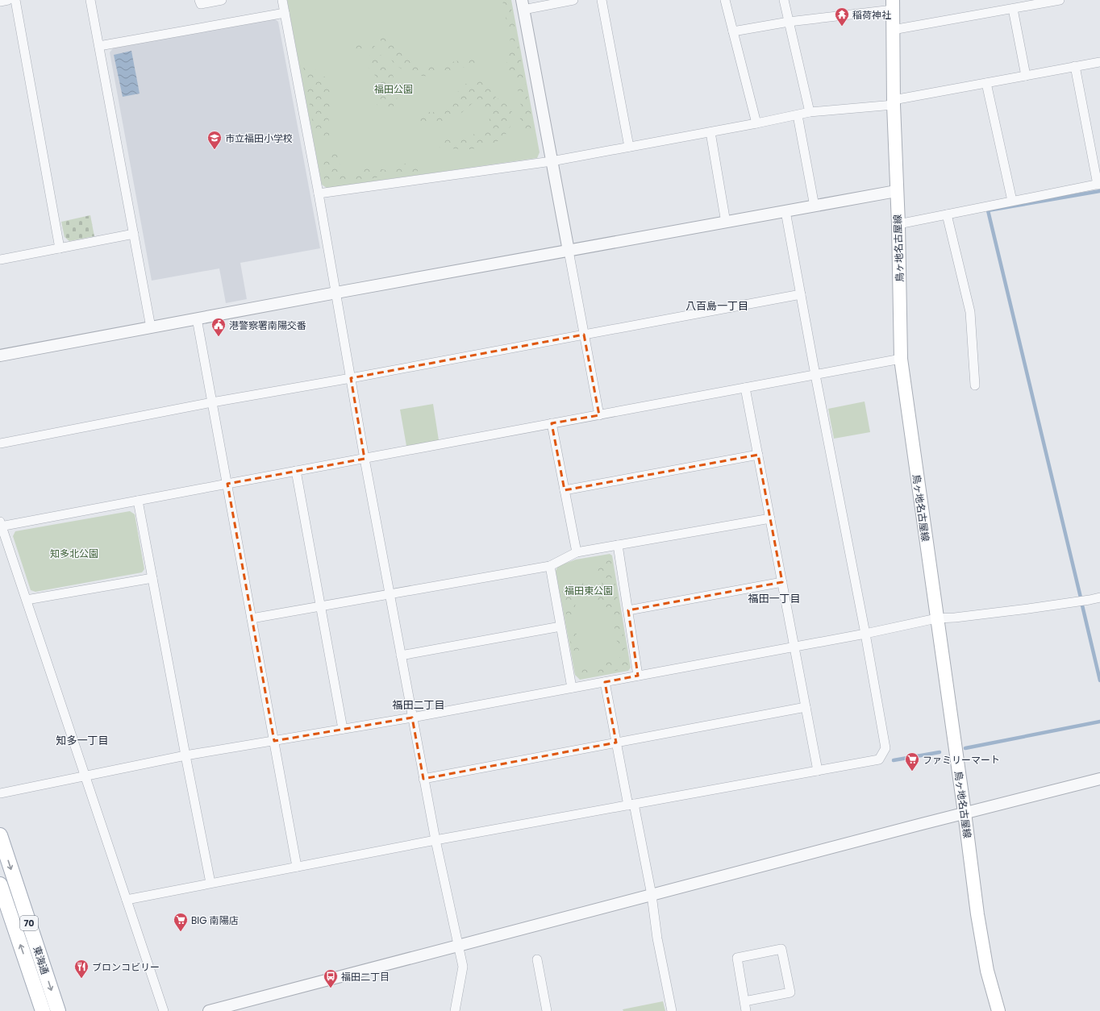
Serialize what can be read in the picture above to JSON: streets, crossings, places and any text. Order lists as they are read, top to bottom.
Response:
{
  "streets": {
    "main road": ["鳥ヶ地名古屋線", "70", "東海通"]
  },
  "districts": [
    "八百島一丁目",
    "福田一丁目",
    "福田二丁目",
    "知多一丁目"
  ],
  "parks": ["福田公園", "知多北公園", "福田東公園"],
  "places": {
    "temple": ["稲荷神社"],
    "school or university": ["市立福田小学校"],
    "public building": ["港警察署南陽交番"],
    "supermarket": ["ファミリーマート", "BIG 南陽店"],
    "restaurant": ["ブロンコビリー"],
    "bus stop": ["福田二丁目"]
  }
}
